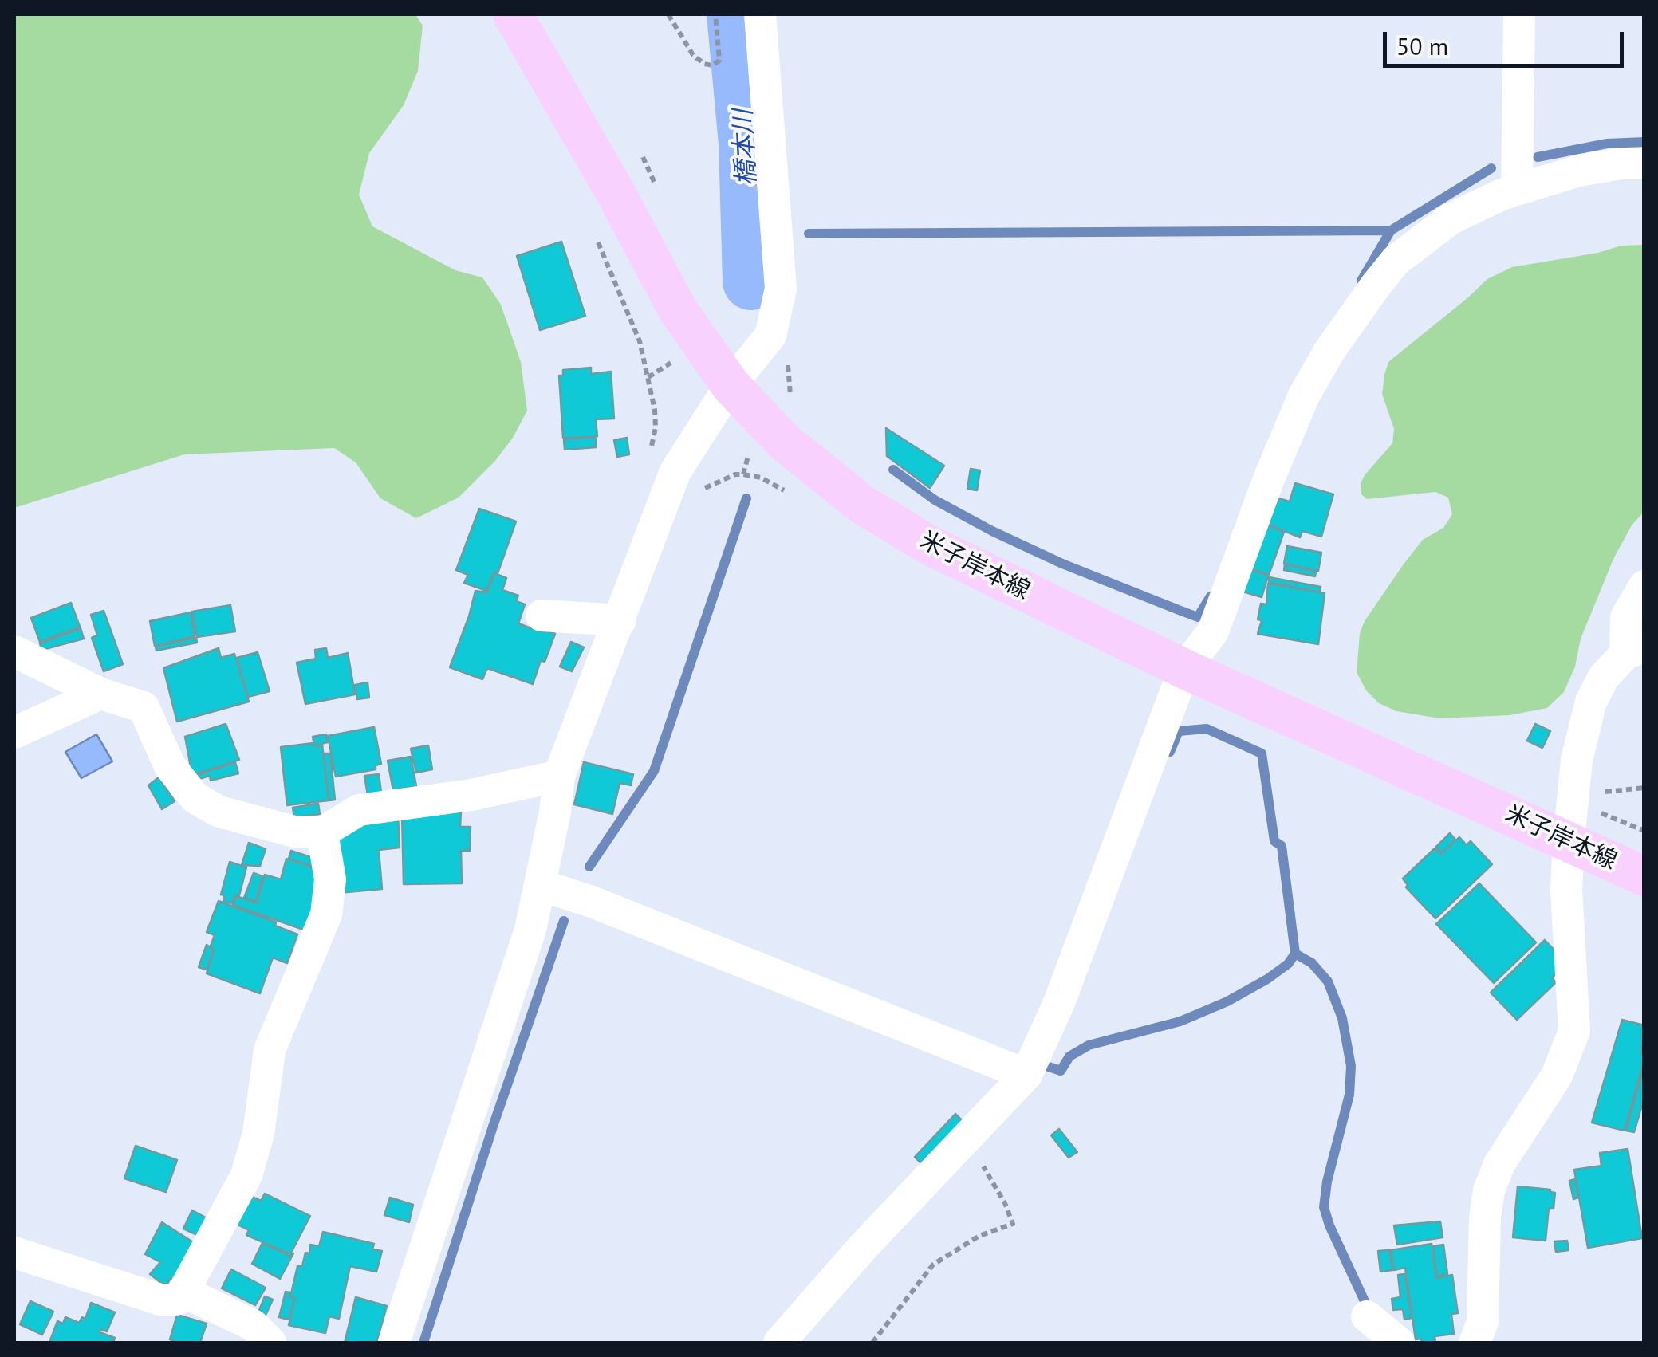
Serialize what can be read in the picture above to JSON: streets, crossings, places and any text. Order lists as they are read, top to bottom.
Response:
{
  "streets": {
    "main road": ["米子岸本線"]
  },
  "water": ["橋本川"],
  "scale_bar": "50 m"
}
